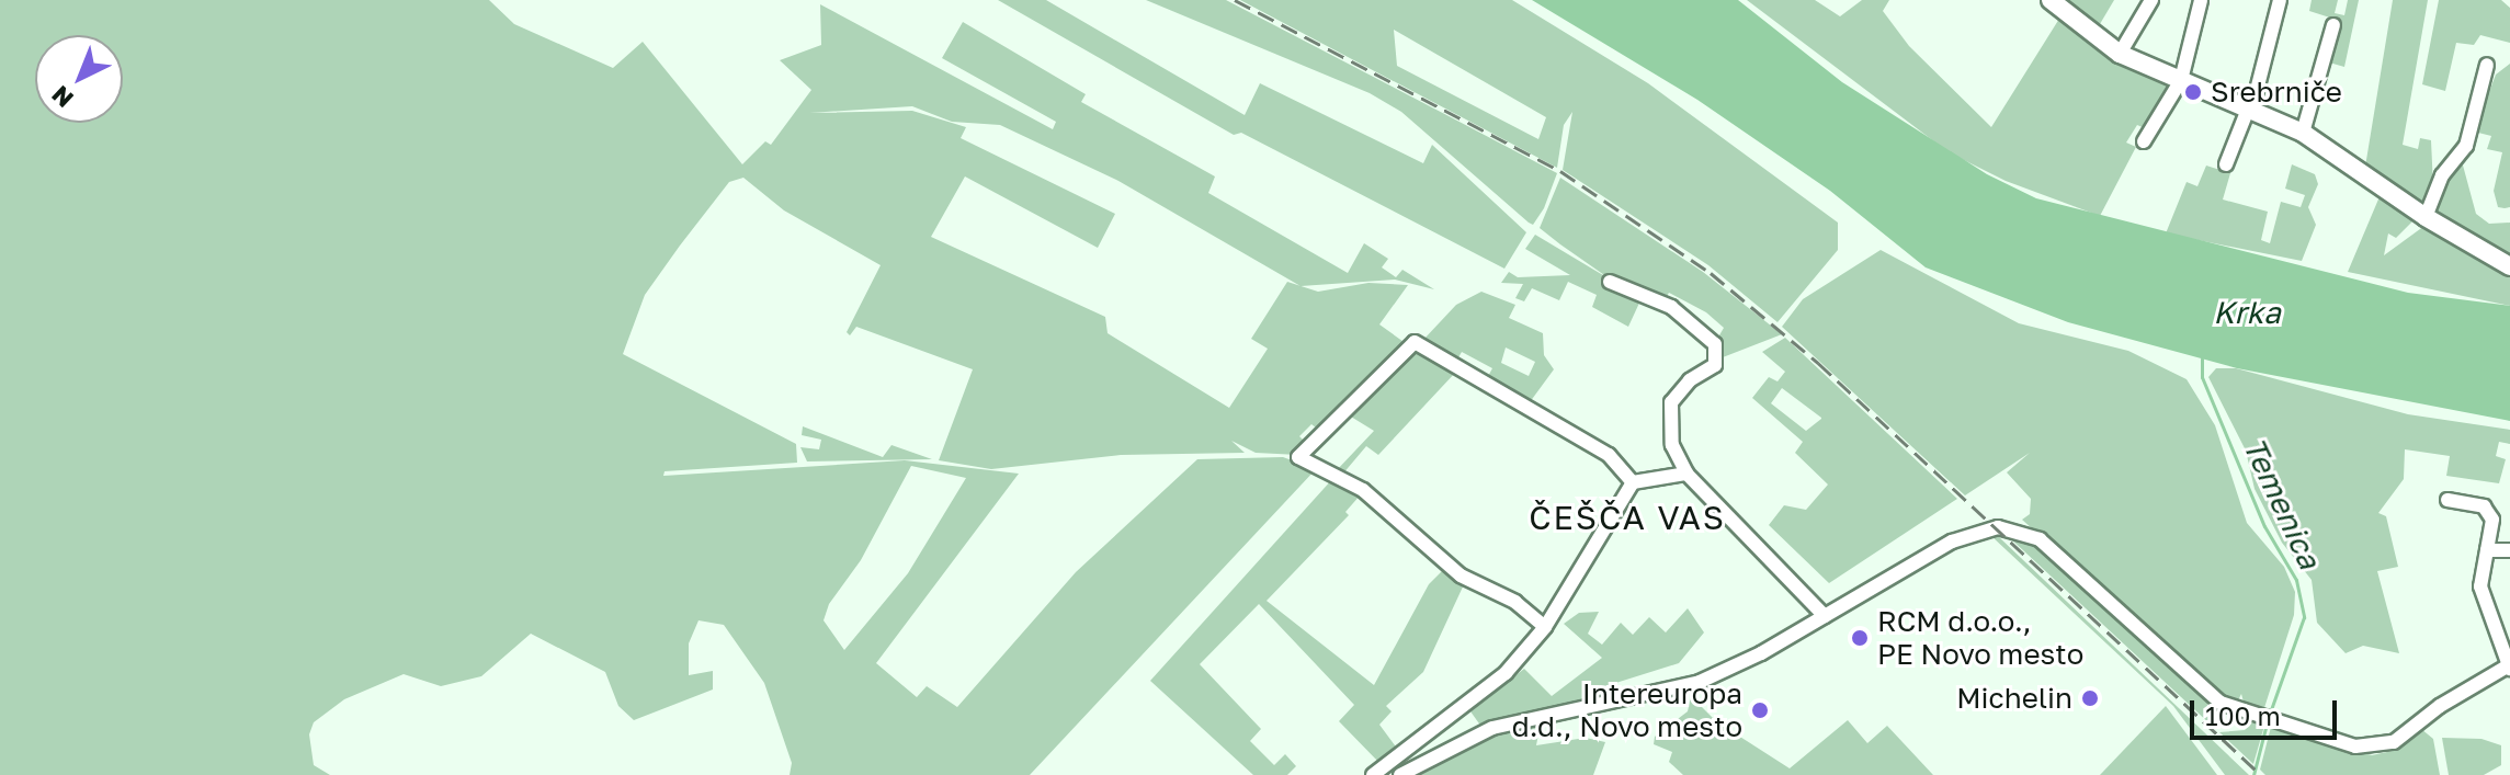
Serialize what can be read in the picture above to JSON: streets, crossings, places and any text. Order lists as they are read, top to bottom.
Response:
{
  "districts": ["ČEŠČA VAS"],
  "water": ["Krka", "Temenica"],
  "places": [
    "Srebrniče",
    "RCM d.o.o., PE Novo mesto",
    "Michelin",
    "Intereuropa d.d., Novo mesto"
  ],
  "scale_bar": "100 m",
  "north": "bottom left"
}
